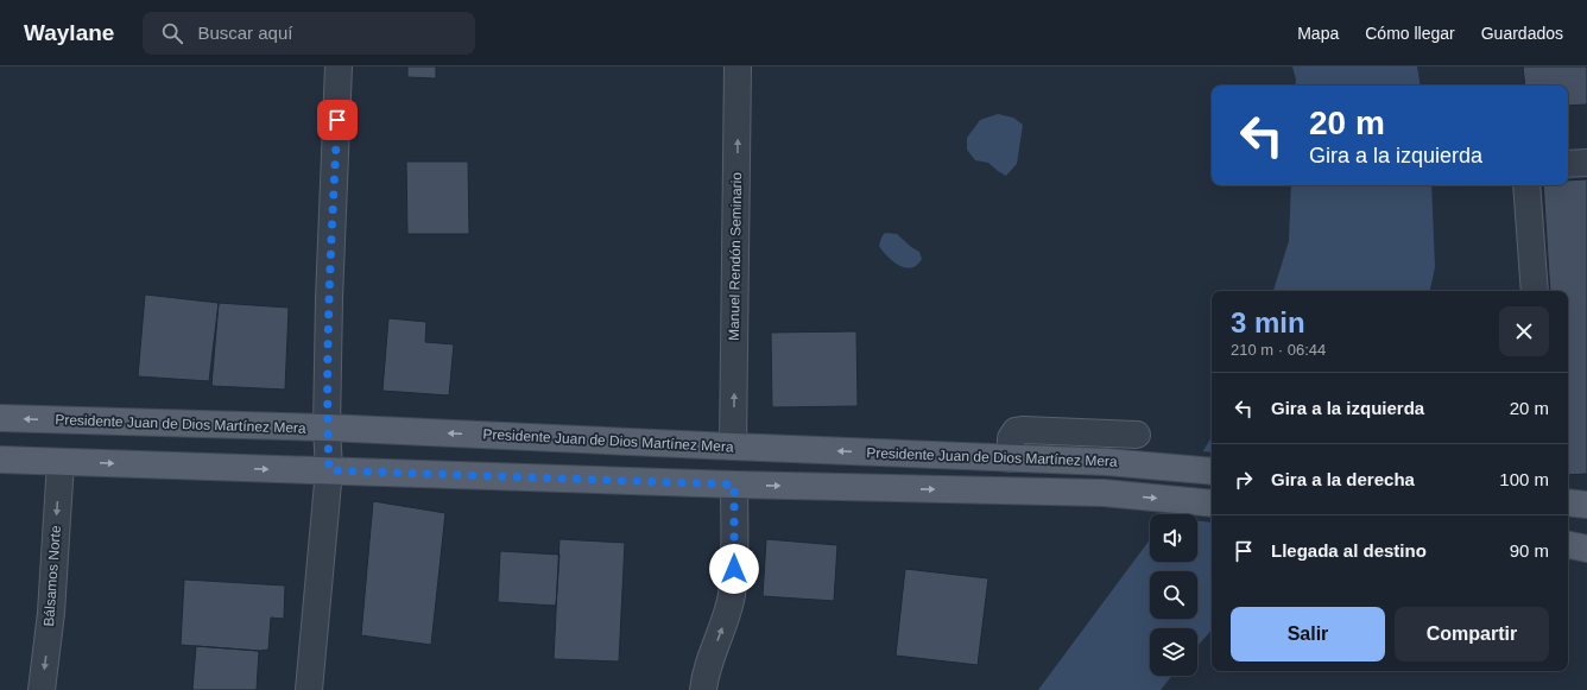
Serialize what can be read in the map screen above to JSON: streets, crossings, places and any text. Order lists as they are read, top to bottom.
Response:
{
  "streets": {
    "main road": ["Presidente Juan de Dios Martínez Mera"],
    "street": ["Manuel Rendón Seminario", "Bálsamos Norte"]
  },
  "crossings": [
    ["Manuel Rendón Seminario", "Presidente Juan de Dios Martínez Mera"]
  ],
  "one_way": ["Manuel Rendón Seminario", "Bálsamos Norte"],
  "page": {
    "header": "Waylane",
    "search": "Buscar aquí",
    "nav": ["Mapa", "Cómo llegar", "Guardados"],
    "turn": ["20 m", "Gira a la izquierda"],
    "heading": ["3 min", "210 m · 06:44"],
    "list": [
      {
        "name": "Gira a la izquierda",
        "value": "20 m"
      },
      {
        "name": "Gira a la derecha",
        "value": "100 m"
      },
      {
        "name": "Llegada al destino",
        "value": "90 m"
      }
    ],
    "buttons": ["Salir", "Compartir"]
  }
}
